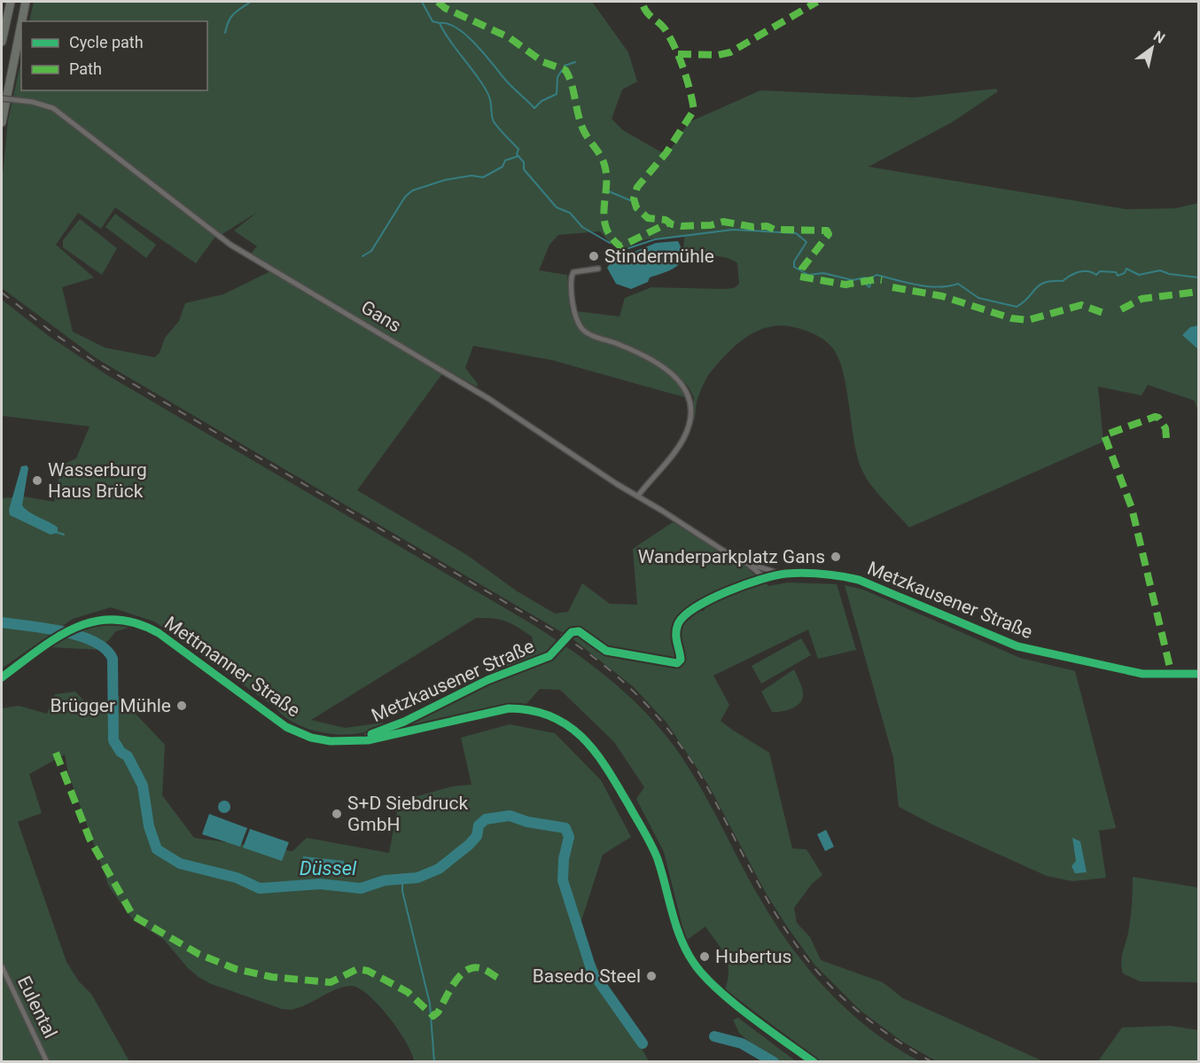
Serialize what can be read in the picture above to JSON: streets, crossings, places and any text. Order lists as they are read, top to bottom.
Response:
{
  "streets": {
    "main road": ["Metzkausener Straße", "Mettmanner Straße"],
    "street": ["Gans", "Eulental"]
  },
  "crossings": [
    ["Gans", "Metzkausener Straße"],
    ["Metzkausener Straße", "Mettmanner Straße"]
  ],
  "water": ["Düssel"],
  "places": [
    "Stindermühle",
    "Wasserburg Haus Brück",
    "Wanderparkplatz Gans",
    "Brügger Mühle",
    "S+D Siebdruck GmbH",
    "Hubertus",
    "Basedo Steel"
  ],
  "legend": ["Cycle path", "Path"],
  "north": "top right"
}
